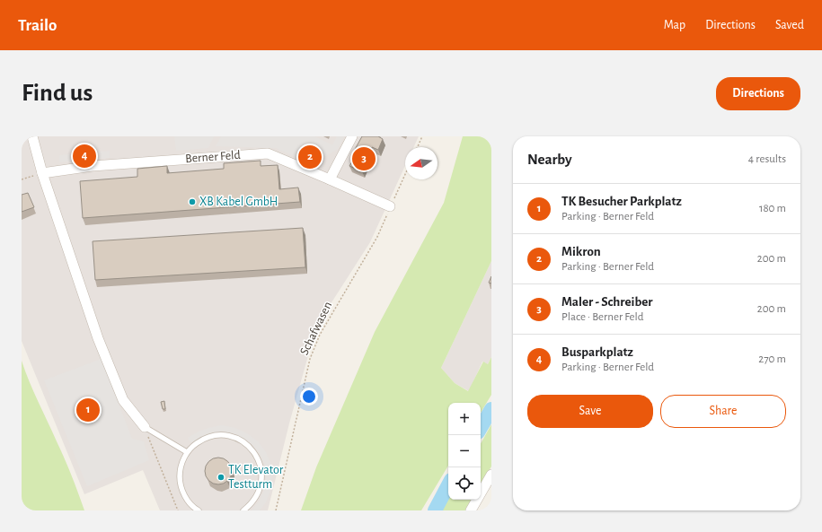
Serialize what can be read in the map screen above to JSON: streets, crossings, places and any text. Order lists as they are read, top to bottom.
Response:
{
  "streets": {
    "street": ["Berner Feld"],
    "path": ["Schafwasen"]
  },
  "crossings": [
    ["Berner Feld", "Schafwasen"]
  ],
  "places": ["XB Kabel GmbH", "TK Elevator Testturm"],
  "north": "left",
  "page": {
    "header": "Trailo",
    "nav": ["Map", "Directions", "Saved"],
    "buttons": [
      "Directions",
      ["Save", "Share"]
    ],
    "title": "Find us",
    "heading": ["Nearby", "4 results"],
    "pins": [
      "4",
      "2",
      "3",
      "1"
    ],
    "list": [
      {
        "mark": "1",
        "name": "TK Besucher Parkplatz",
        "note": "Parking · Berner Feld",
        "value": "180 m"
      },
      {
        "mark": "2",
        "name": "Mikron",
        "note": "Parking · Berner Feld",
        "value": "200 m"
      },
      {
        "mark": "3",
        "name": "Maler - Schreiber",
        "note": "Place · Berner Feld",
        "value": "200 m"
      },
      {
        "mark": "4",
        "name": "Busparkplatz",
        "note": "Parking · Berner Feld",
        "value": "270 m"
      }
    ],
    "map_buttons": ["+", "−"]
  }
}
